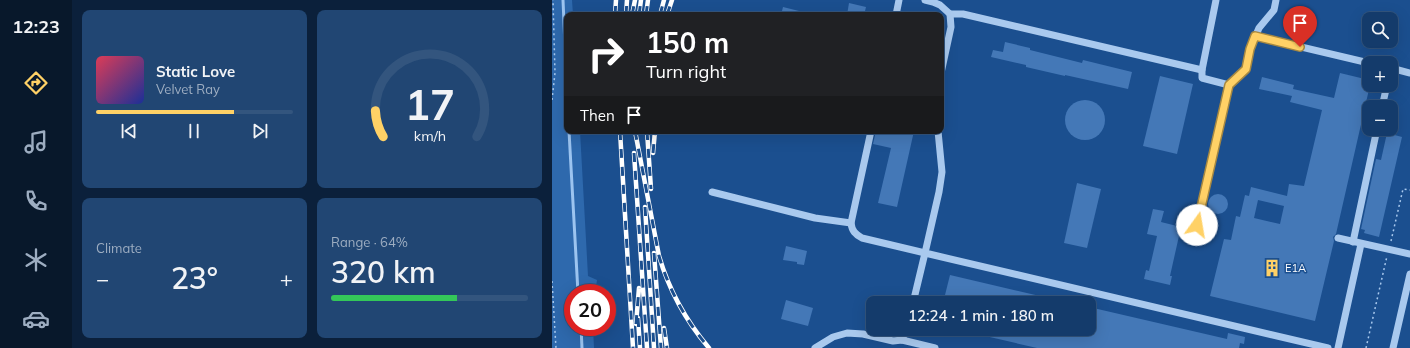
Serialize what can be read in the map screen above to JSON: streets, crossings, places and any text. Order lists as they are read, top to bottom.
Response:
{
  "places": {
    "building": ["E1A"]
  },
  "page": {
    "tabs": "12:23",
    "map_buttons": ["+", "−"],
    "turn": ["150 m", "Turn right"],
    "song": ["Static Love", "Velvet Ray"],
    "then": "Then",
    "tile": [
      "Climate",
      ["Range · 64%", "320 km"]
    ],
    "heat": ["−", "23°", "+"],
    "limit": "20",
    "trip": "12:24 · 1 min · 180 m",
    "gauge": ["17", "km/h"]
  }
}
